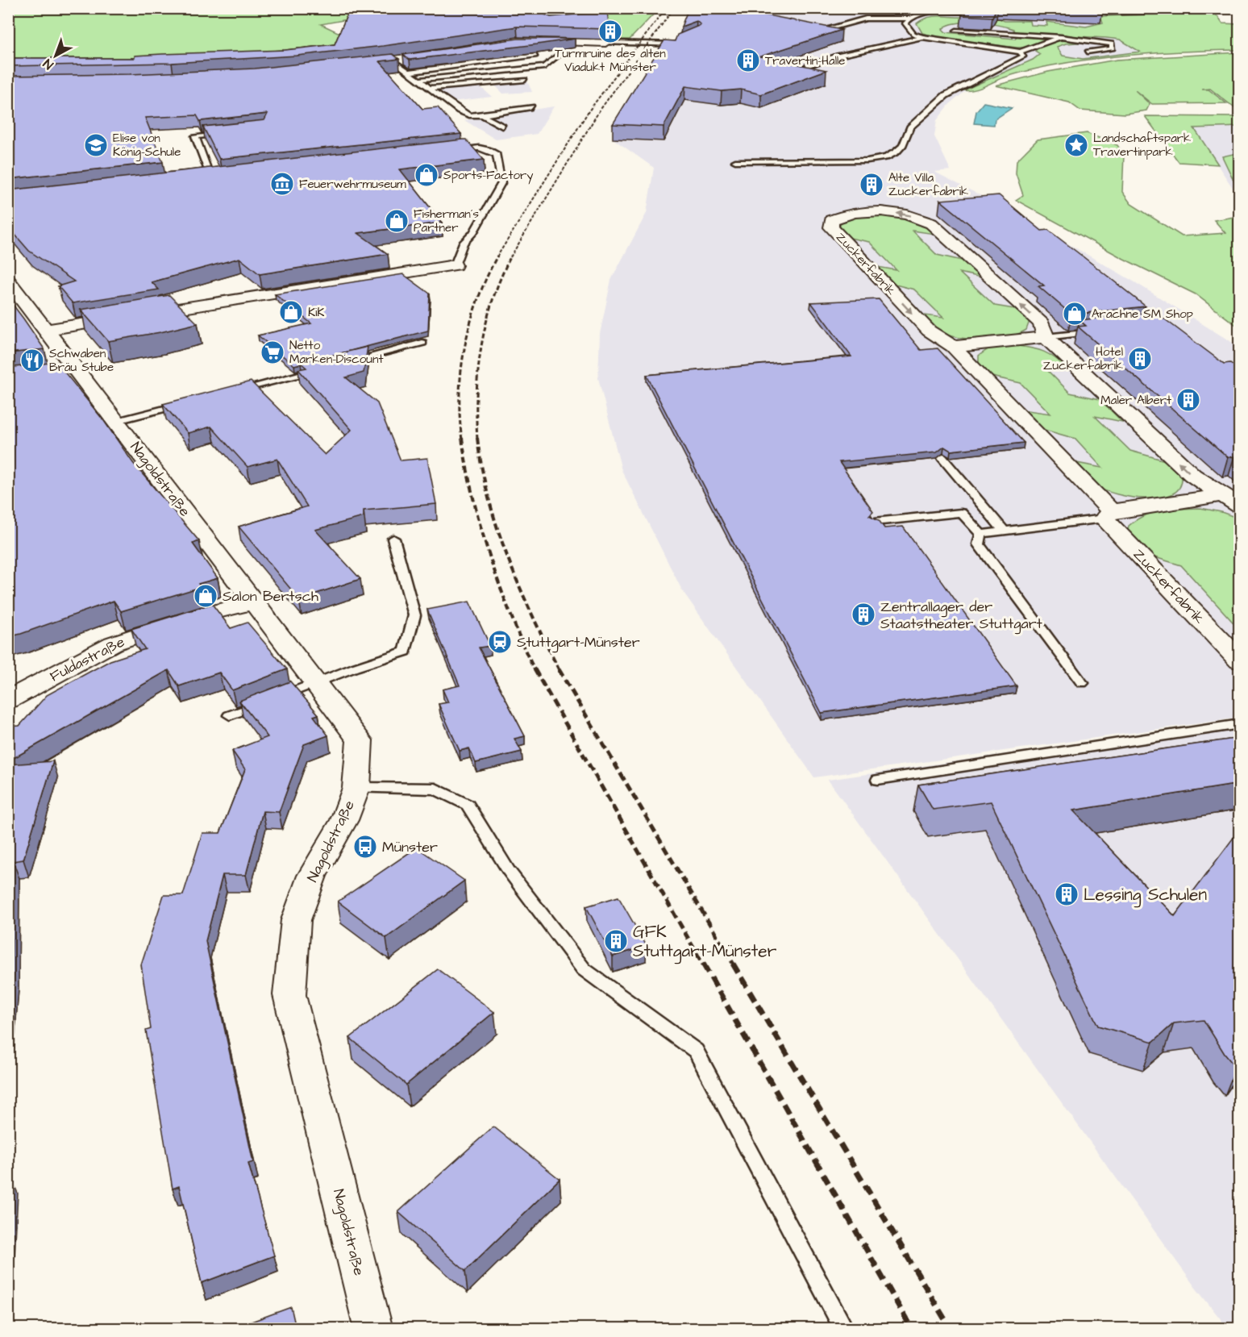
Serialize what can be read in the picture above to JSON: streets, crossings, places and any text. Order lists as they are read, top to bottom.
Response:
{
  "streets": {
    "street": ["Zuckerfabrik", "Nagoldstraße", "Fuldastraße"]
  },
  "crossings": [
    ["Nagoldstraße", "Fuldastraße"]
  ],
  "places": {
    "building": [
      "Turmruine des alten Viadukt Münster",
      "Travertin-Halle",
      "Alte Villa Zuckerfabrik",
      "Hotel Zuckerfabrik",
      "Maler Albert",
      "Zentrallager der Staatstheater Stuttgart",
      "Lessing Schulen",
      "GFK Stuttgart-Münster"
    ],
    "school or university": ["Elise von König-Schule"],
    "place": ["Landschaftspark Travertinpark"],
    "shop": [
      "Sports-Factory",
      "Fisherman´s Partner",
      "KiK",
      "Arachne SM Shop",
      "Salon Bertsch"
    ],
    "museum": ["Feuerwehrmuseum"],
    "supermarket": ["Netto Marken-Discount"],
    "restaurant": ["Schwaben Bräu Stube"],
    "station": ["Stuttgart-Münster"],
    "bus stop": ["Münster"]
  },
  "north": "bottom left"
}
